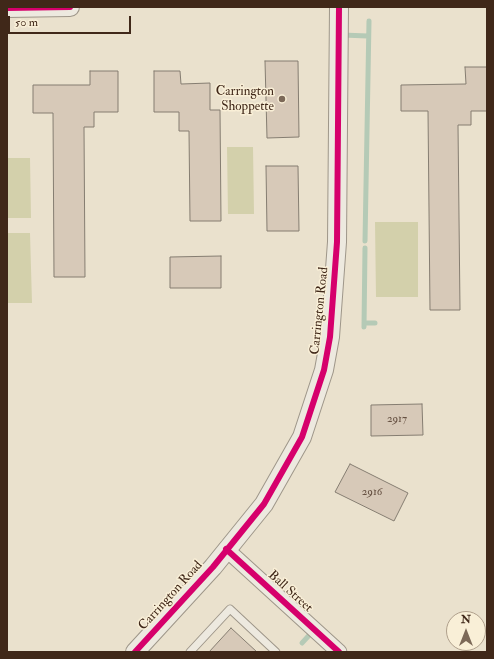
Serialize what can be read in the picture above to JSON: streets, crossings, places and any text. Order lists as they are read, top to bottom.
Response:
{
  "streets": {
    "street": ["Carrington Road", "Ball Street"]
  },
  "crossings": [
    ["Carrington Road", "Ball Street"]
  ],
  "places": ["Carrington Shoppette"],
  "house_numbers": ["2917", "2916"],
  "scale_bar": "50 m",
  "north": "top"
}
